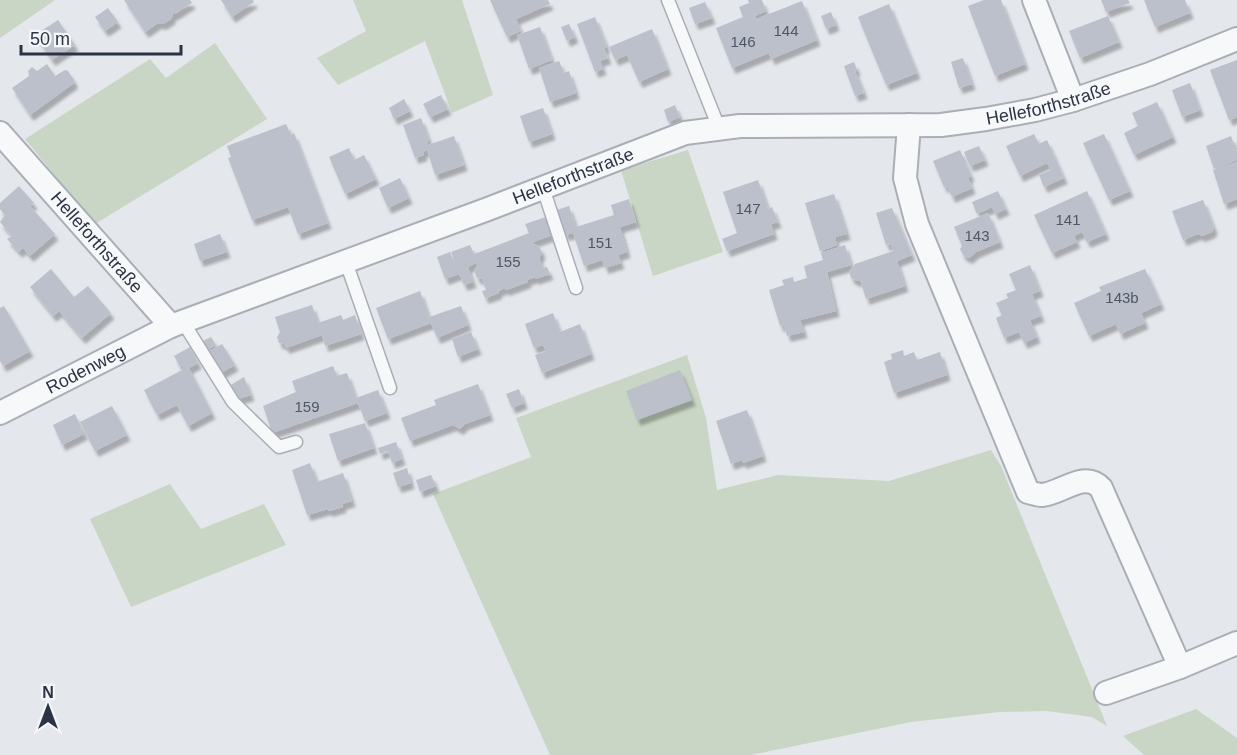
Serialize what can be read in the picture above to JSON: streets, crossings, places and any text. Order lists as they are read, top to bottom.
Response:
{
  "streets": {
    "street": ["Helleforthstraße", "Rodenweg"]
  },
  "crossings": [
    ["Helleforthstraße", "Rodenweg"]
  ],
  "house_numbers": [
    "144",
    "146",
    "147",
    "141",
    "143",
    "151",
    "155",
    "143b",
    "159"
  ],
  "scale_bar": "50 m",
  "north": "top"
}
